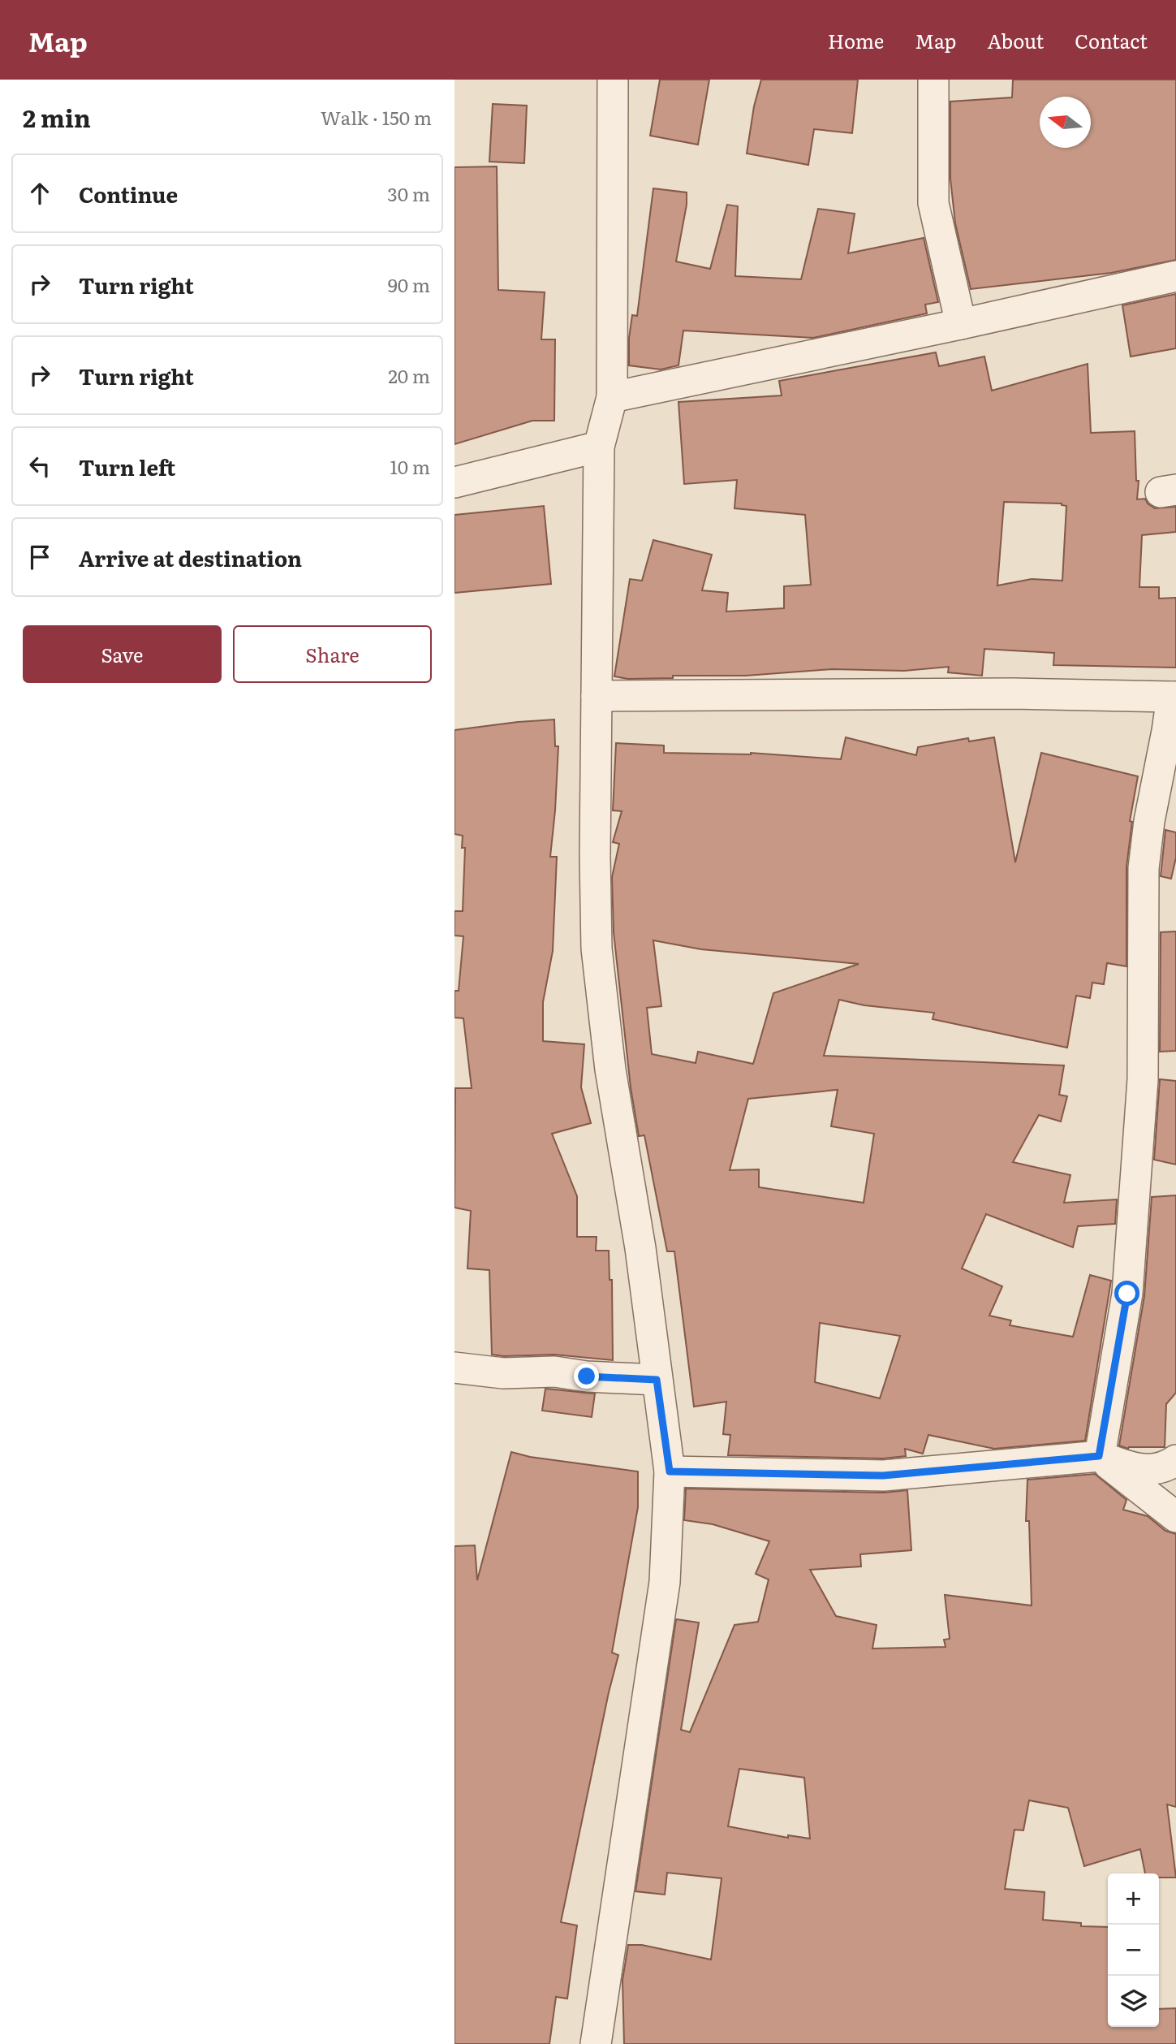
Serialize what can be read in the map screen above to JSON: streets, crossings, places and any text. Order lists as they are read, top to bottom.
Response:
{
  "north": "left",
  "page": {
    "header": "Map",
    "nav": [
      "Home",
      "Map",
      "About",
      "Contact"
    ],
    "heading": ["2 min", "Walk · 150 m"],
    "list": [
      ["Continue", "30 m"],
      ["Turn right", "90 m"],
      ["Turn right", "20 m"],
      ["Turn left", "10 m"],
      "Arrive at destination"
    ],
    "buttons": ["Save", "Share"],
    "map_buttons": ["+", "−"]
  }
}
